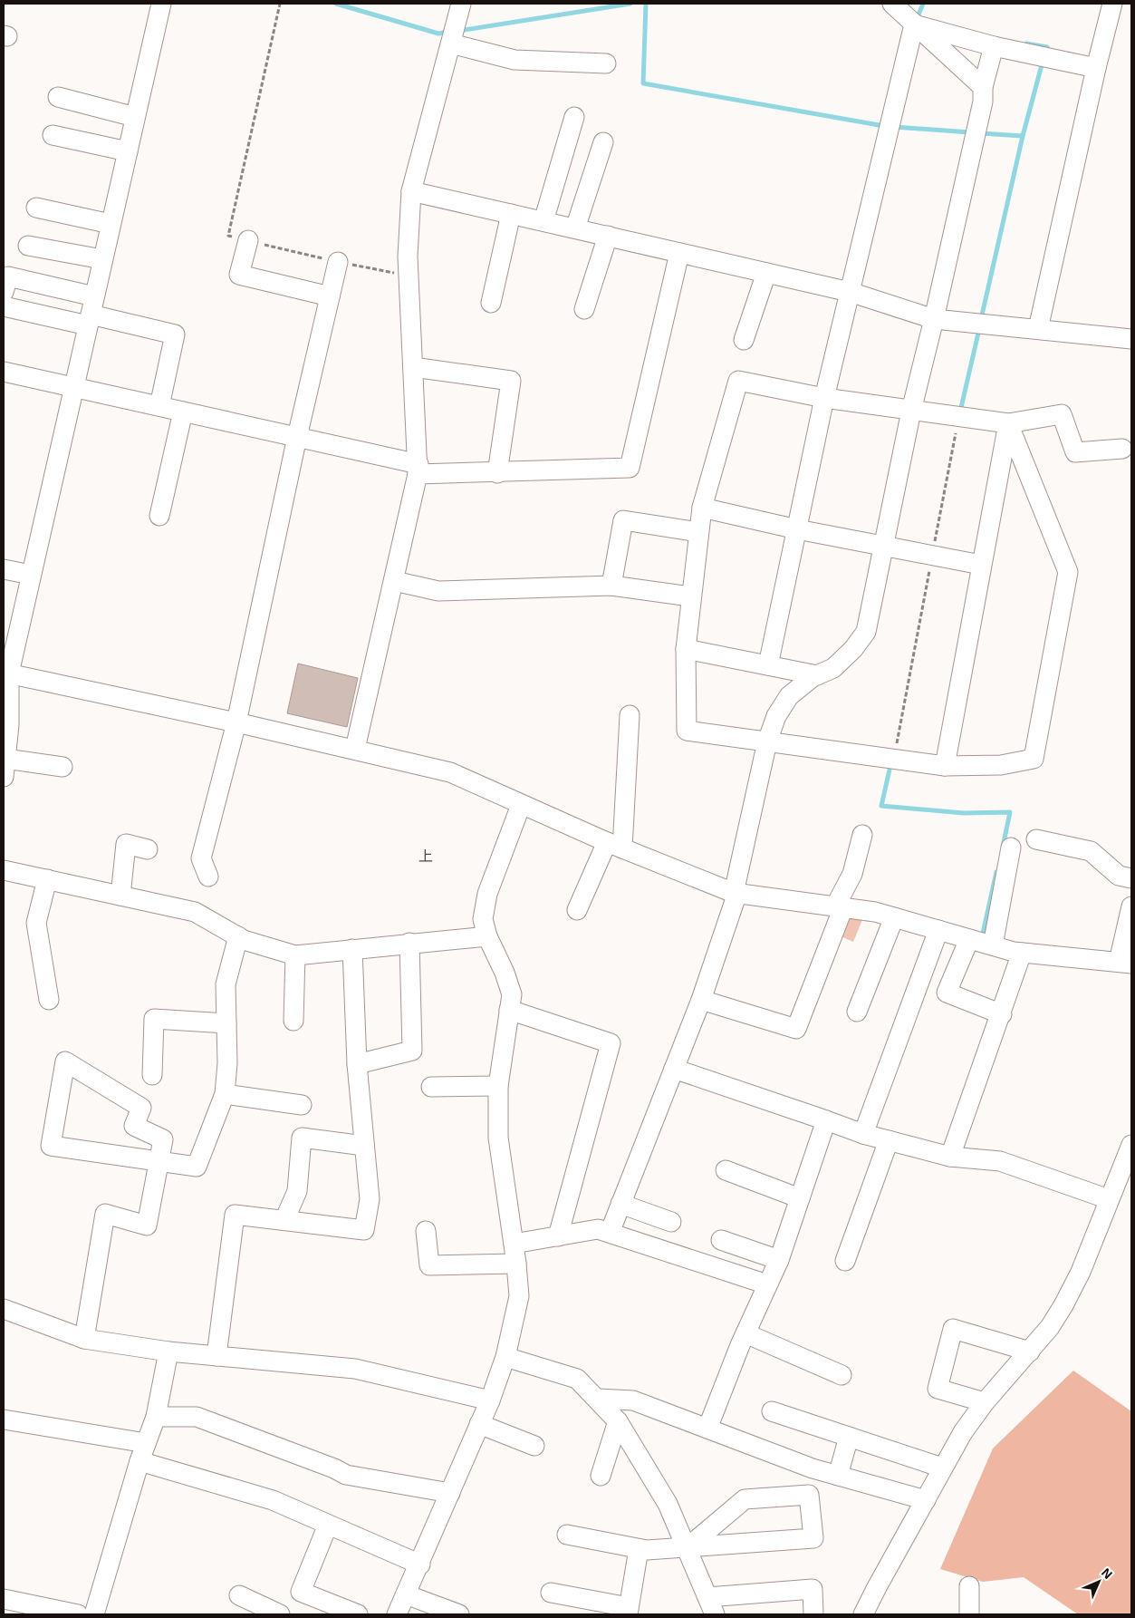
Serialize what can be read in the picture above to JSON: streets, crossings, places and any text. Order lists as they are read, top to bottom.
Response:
{
  "districts": ["上"],
  "north": "top right"
}
